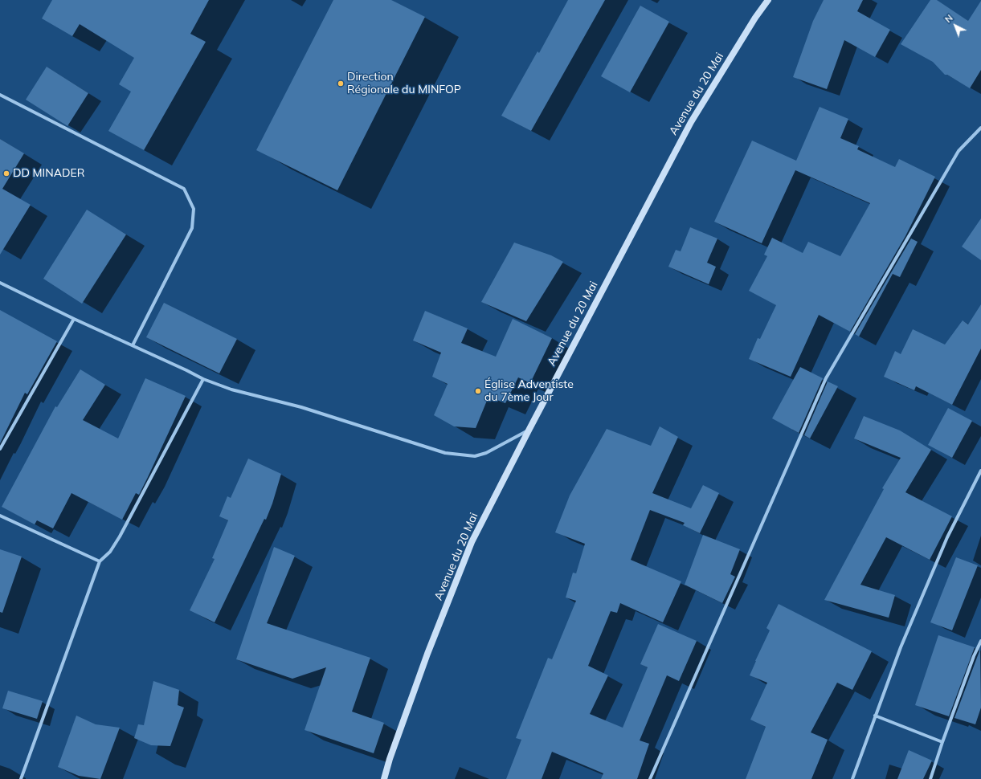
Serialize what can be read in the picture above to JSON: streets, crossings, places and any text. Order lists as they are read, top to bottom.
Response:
{
  "streets": {
    "main road": ["Avenue du 20 Mai"]
  },
  "places": ["Direction Régionale du MINFOP", "DD MINADER", "Église Adventiste du 7ème Jour"],
  "north": "top left"
}
